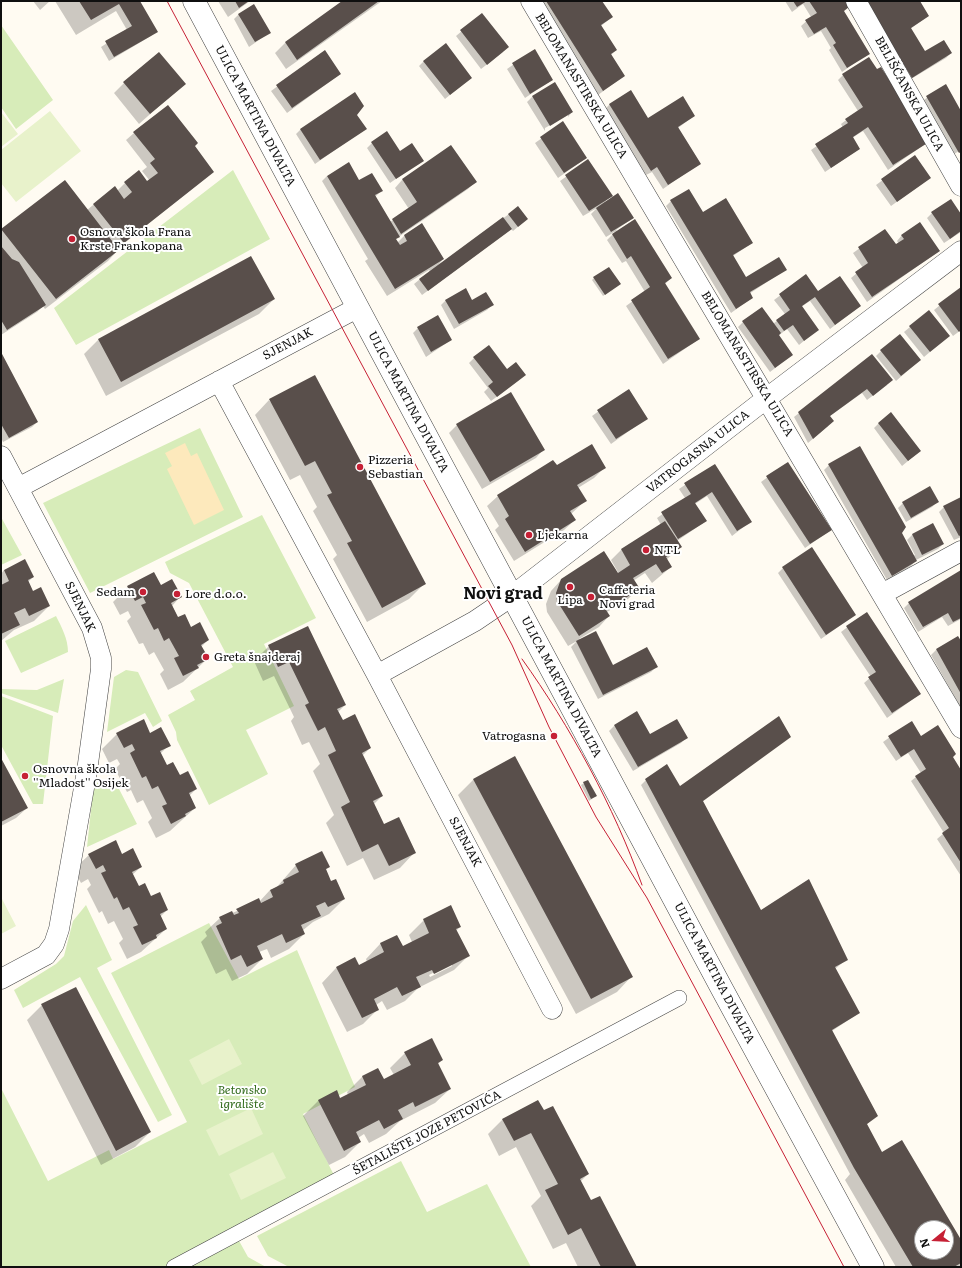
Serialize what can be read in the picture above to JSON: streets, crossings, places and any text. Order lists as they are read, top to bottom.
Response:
{
  "streets": {
    "street": [
      "BELOMANASTIRSKA ULICA",
      "BELIŠĆANSKA ULICA",
      "ULICA MARTINA DIVALTA",
      "SJENJAK",
      "VATROGASNA ULICA",
      "ŠETALIŠTE JOZE PETOVIĆA"
    ]
  },
  "crossings": [
    ["BELOMANASTIRSKA ULICA", "VATROGASNA ULICA"],
    ["ULICA MARTINA DIVALTA", "SJENJAK"],
    ["ULICA MARTINA DIVALTA", "VATROGASNA ULICA"]
  ],
  "districts": ["Novi grad"],
  "parks": ["Betonsko igralište"],
  "places": [
    "Osnova škola Frana Krste Frankopana",
    "Pizzeria Sebastian",
    "Ljekarna",
    "NTL",
    "Lipa",
    "Sedam",
    "Lore d.o.o.",
    "Caffeteria Novi grad",
    "Greta šnajderaj",
    "Vatrogasna",
    "Osnovna škola ''Mladost'' Osijek"
  ],
  "north": "left"
}
